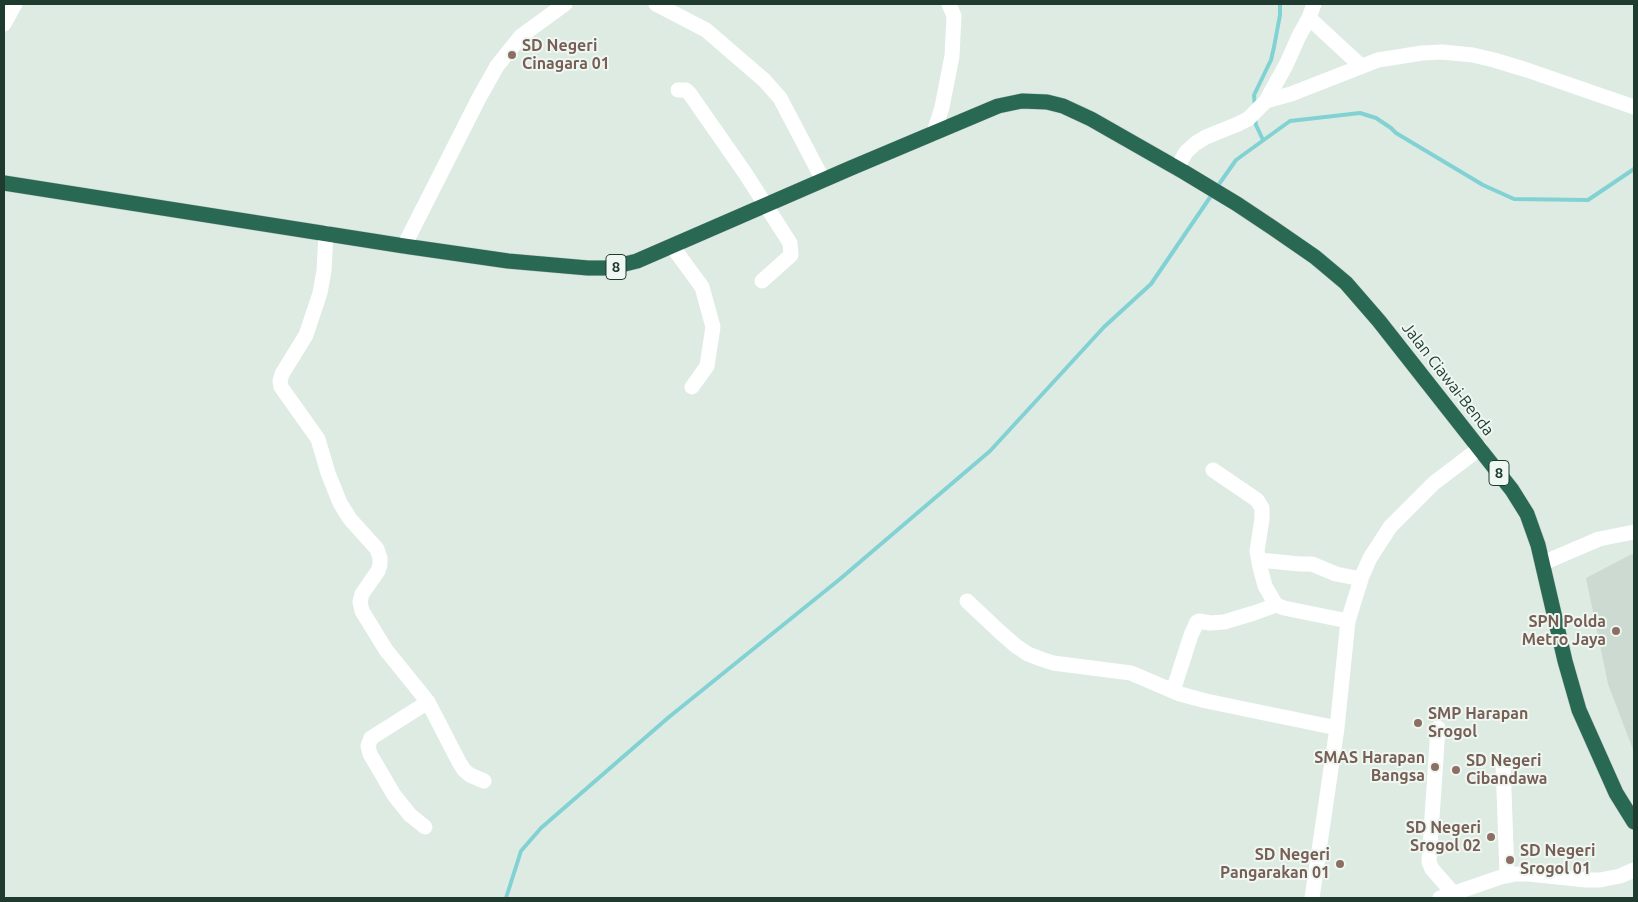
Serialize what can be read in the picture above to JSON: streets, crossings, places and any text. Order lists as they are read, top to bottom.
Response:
{
  "streets": {
    "highway": ["8", "Jalan Ciawai-Benda"]
  },
  "crossings": [
    ["8", "Jalan Ciawai-Benda"]
  ],
  "places": [
    "SD Negeri Cinagara 01",
    "SPN Polda Metro Jaya",
    "SMP Harapan Srogol",
    "SMAS Harapan Bangsa",
    "SD Negeri Cibandawa",
    "SD Negeri Srogol 02",
    "SD Negeri Srogol 01",
    "SD Negeri Pangarakan 01"
  ]
}
